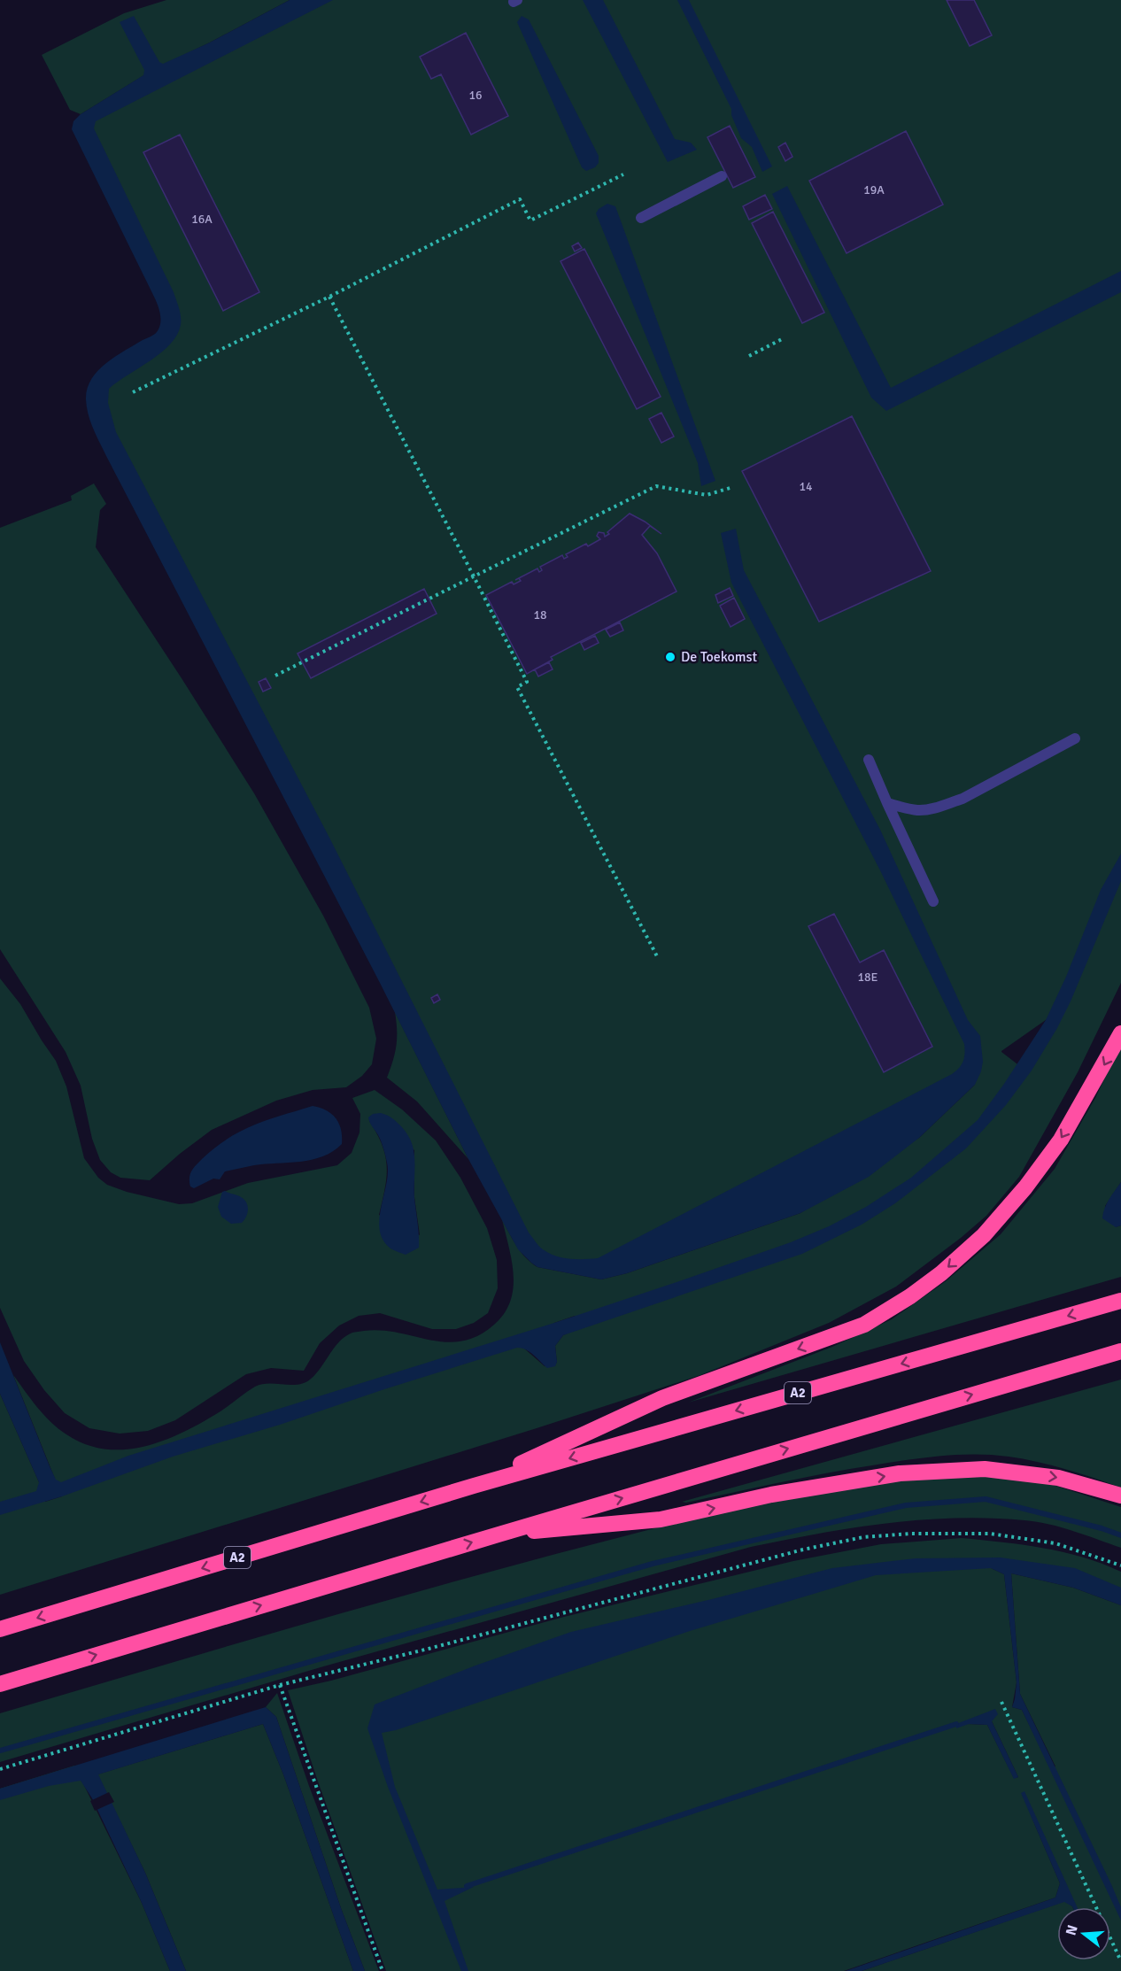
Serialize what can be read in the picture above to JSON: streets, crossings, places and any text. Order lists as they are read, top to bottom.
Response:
{
  "streets": {
    "highway": ["A2"]
  },
  "places": ["De Toekomst"],
  "house_numbers": [
    "16",
    "19A",
    "16A",
    "14",
    "18",
    "18E"
  ],
  "north": "left"
}
